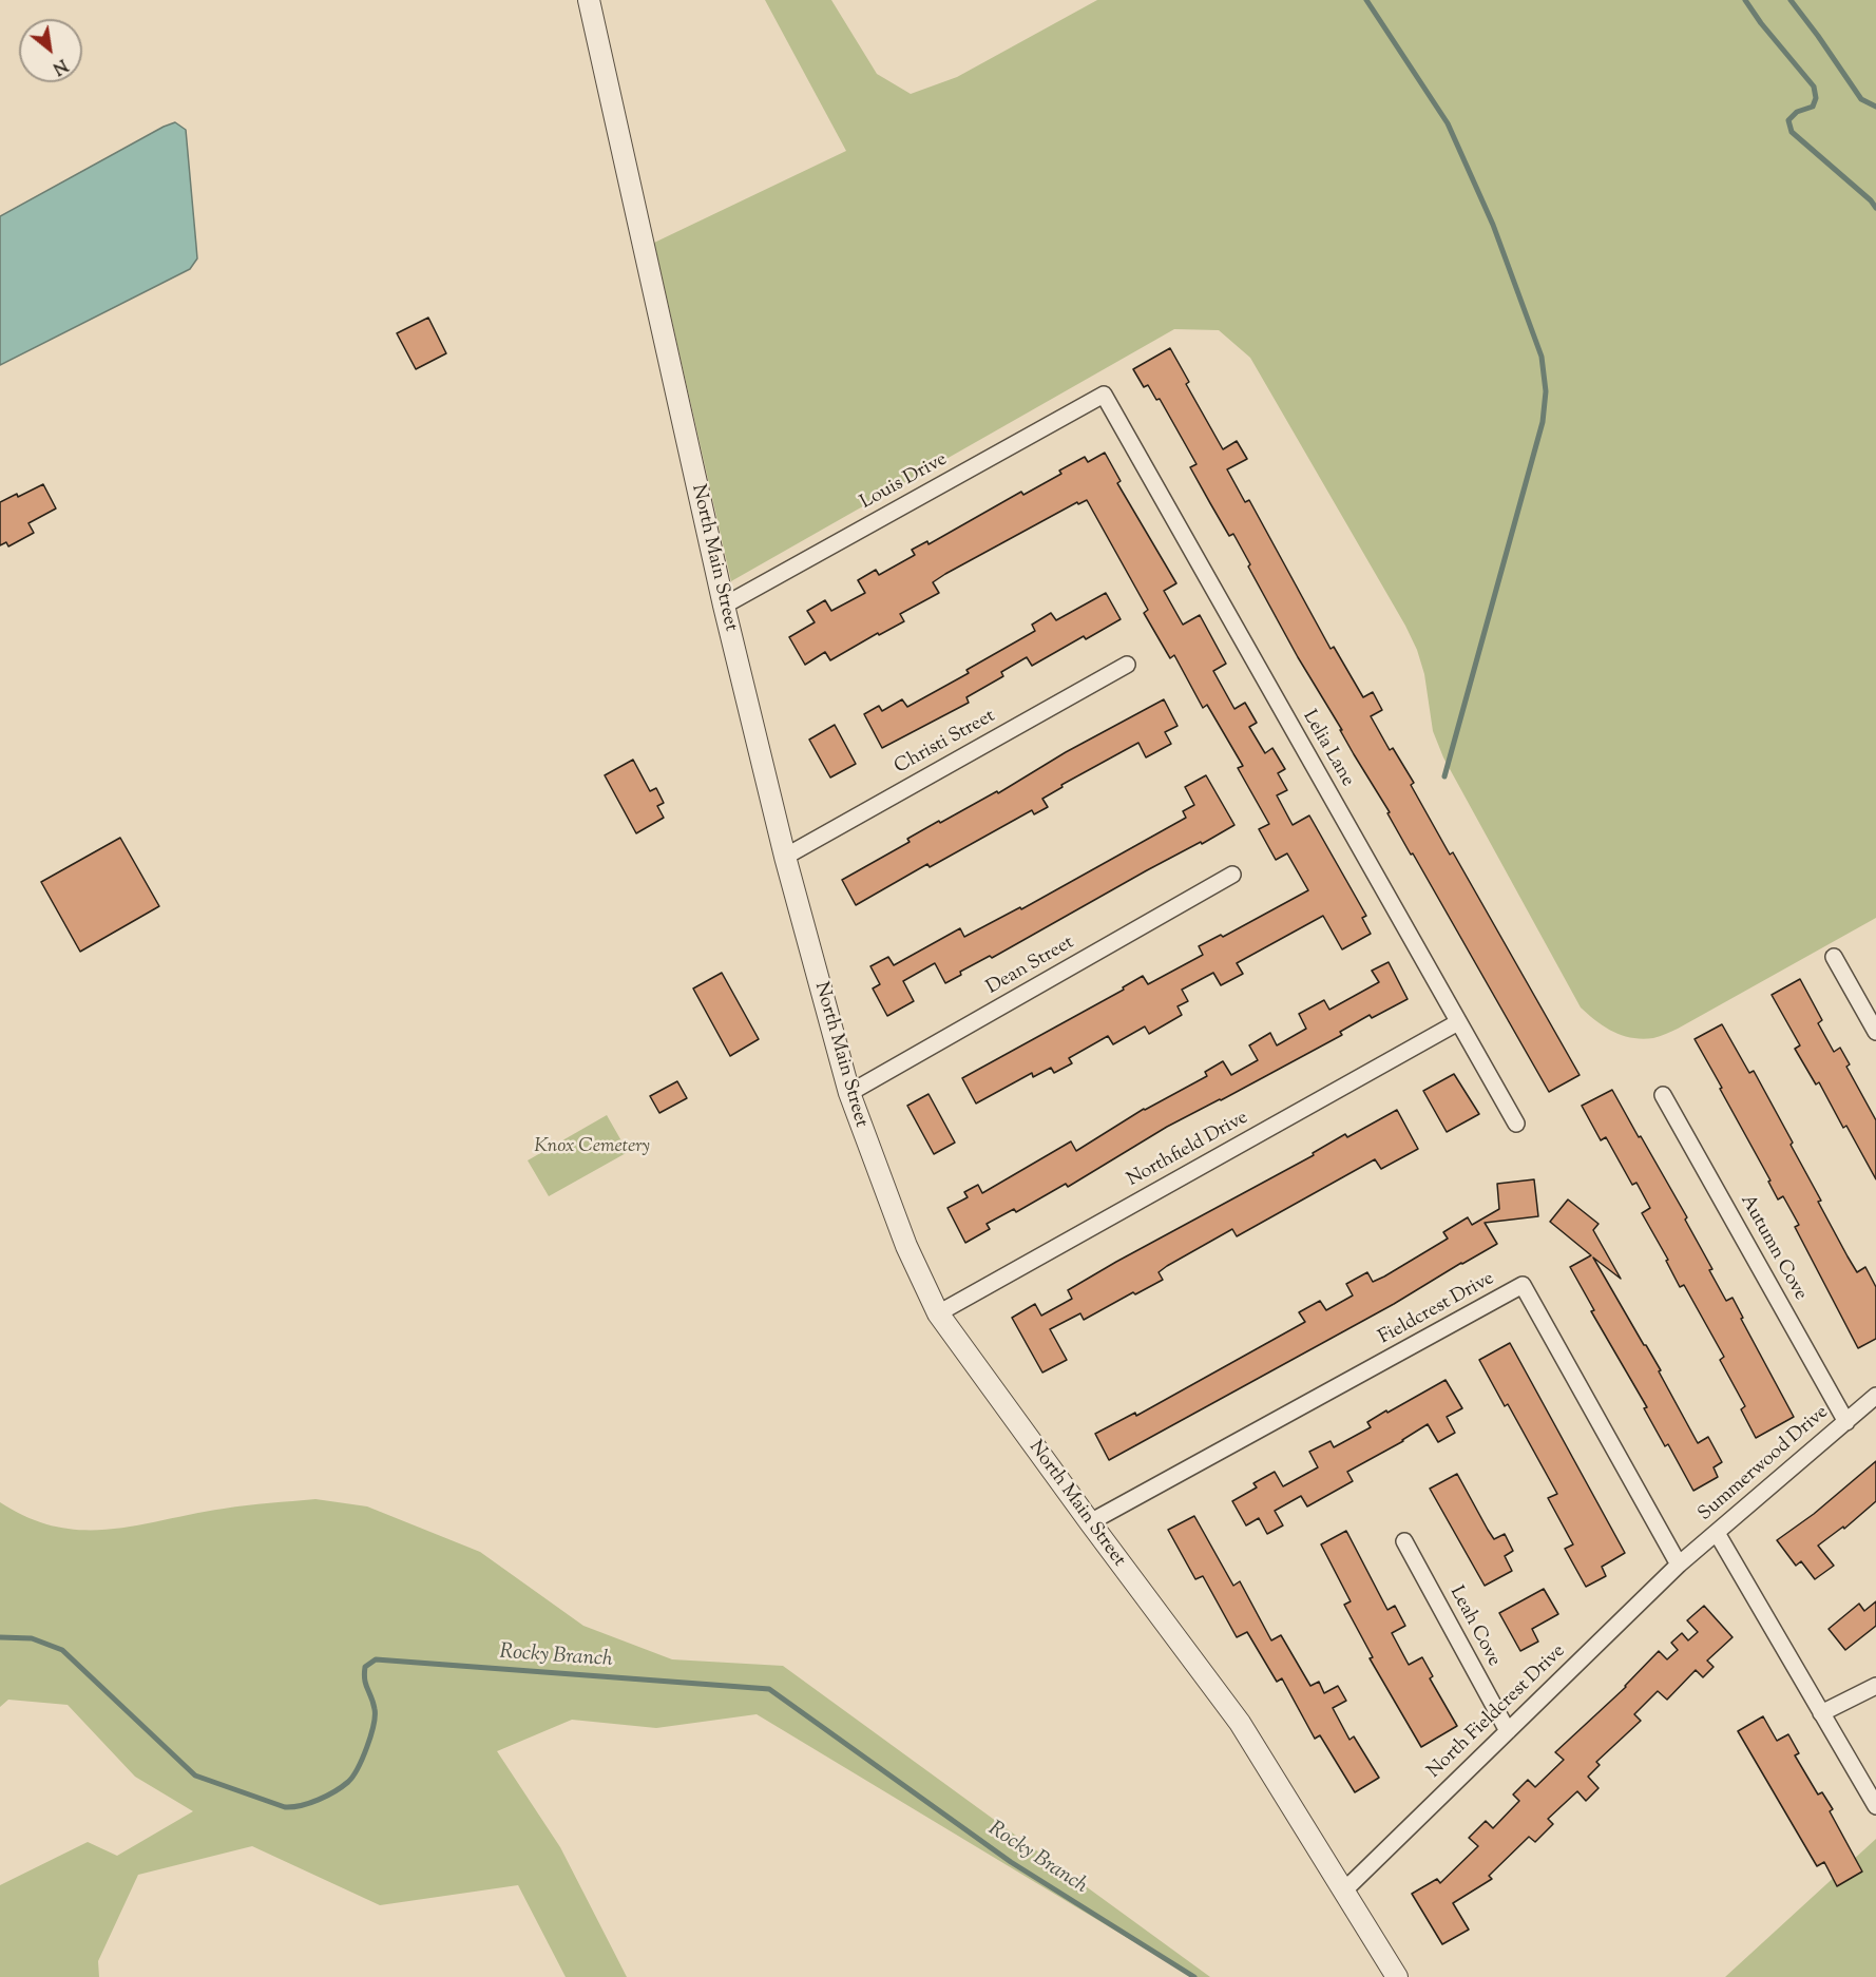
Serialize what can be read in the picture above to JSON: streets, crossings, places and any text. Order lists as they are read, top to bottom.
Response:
{
  "streets": {
    "street": [
      "Louis Drive",
      "North Main Street",
      "Christi Street",
      "Lelia Lane",
      "Dean Street",
      "Northfield Drive",
      "Autumn Cove",
      "Fieldcrest Drive",
      "Summerwood Drive",
      "Leah Cove",
      "North Fieldcrest Drive"
    ]
  },
  "crossings": [
    ["Louis Drive", "North Main Street"],
    ["Louis Drive", "Lelia Lane"],
    ["North Main Street", "Christi Street"],
    ["North Main Street", "Dean Street"],
    ["North Main Street", "Northfield Drive"],
    ["North Main Street", "Fieldcrest Drive"],
    ["North Main Street", "North Fieldcrest Drive"],
    ["Lelia Lane", "Northfield Drive"],
    ["Autumn Cove", "Summerwood Drive"],
    ["Fieldcrest Drive", "Summerwood Drive"],
    ["Fieldcrest Drive", "North Fieldcrest Drive"],
    ["Summerwood Drive", "North Fieldcrest Drive"],
    ["Leah Cove", "North Fieldcrest Drive"]
  ],
  "water": ["Rocky Branch"],
  "parks": ["Knox Cemetery"],
  "north": "bottom right"
}
